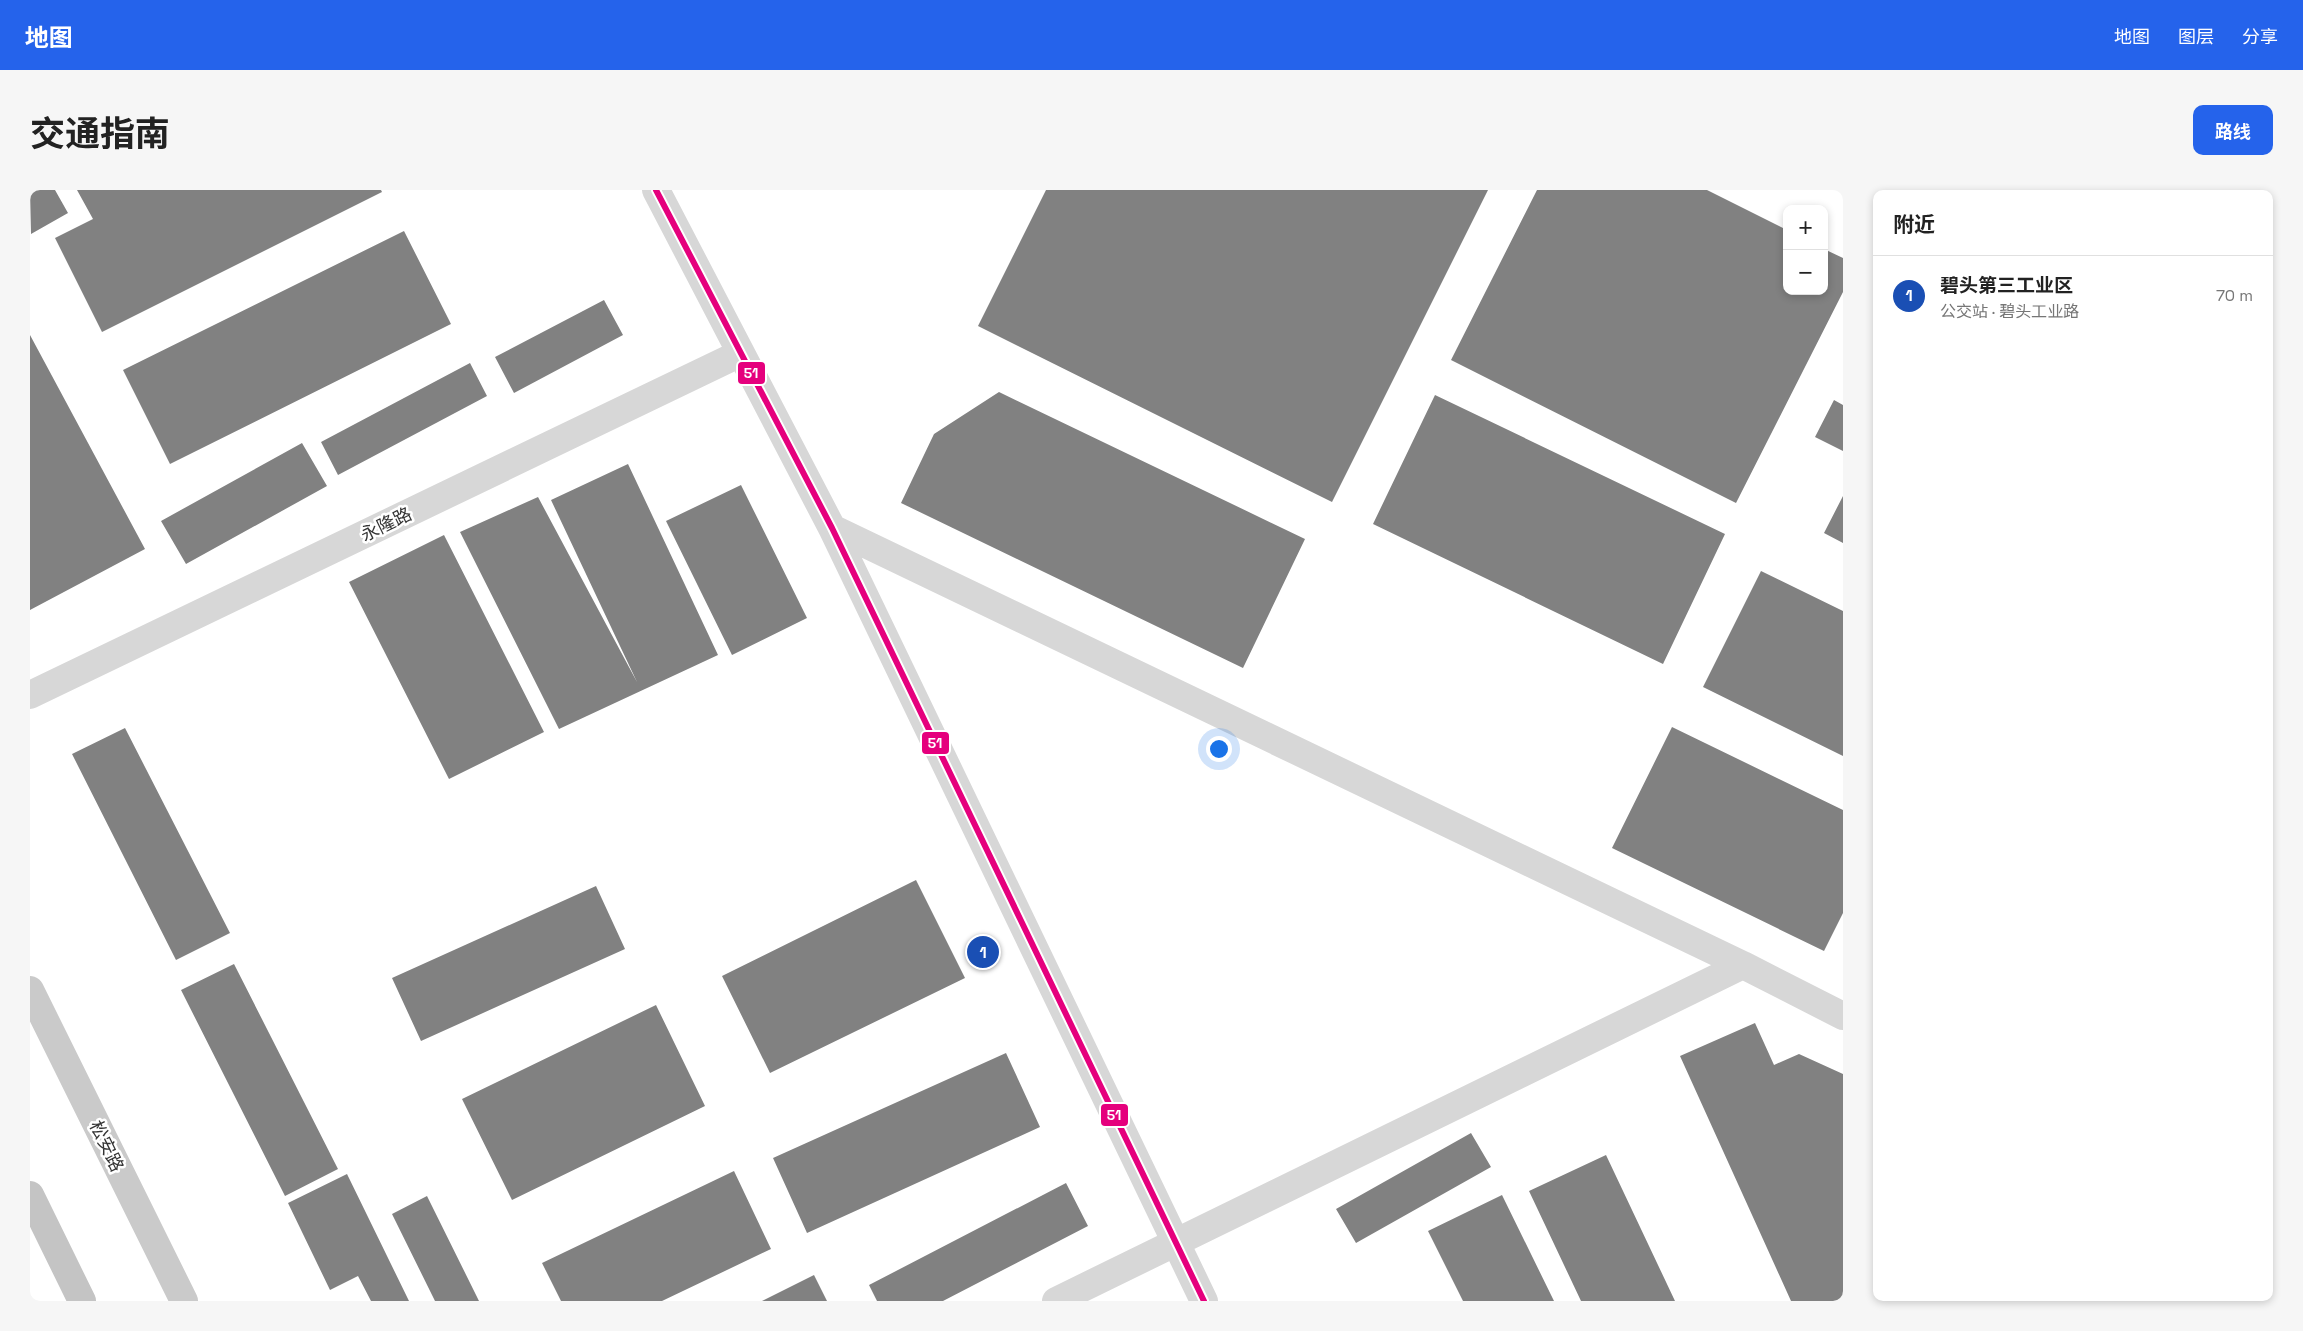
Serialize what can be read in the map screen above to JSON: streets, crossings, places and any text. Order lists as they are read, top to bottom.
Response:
{
  "streets": {
    "main road": ["松安路"],
    "street": ["永隆路"]
  },
  "lines": ["transit line 51"],
  "page": {
    "header": "地图",
    "nav": ["地图", "图层", "分享"],
    "title": "交通指南",
    "buttons": "路线",
    "heading": "附近",
    "map_buttons": ["+", "−"],
    "list": [
      {
        "mark": "1",
        "name": "碧头第三工业区",
        "note": "公交站 · 碧头工业路",
        "value": "70 m"
      }
    ],
    "pins": "1"
  }
}
